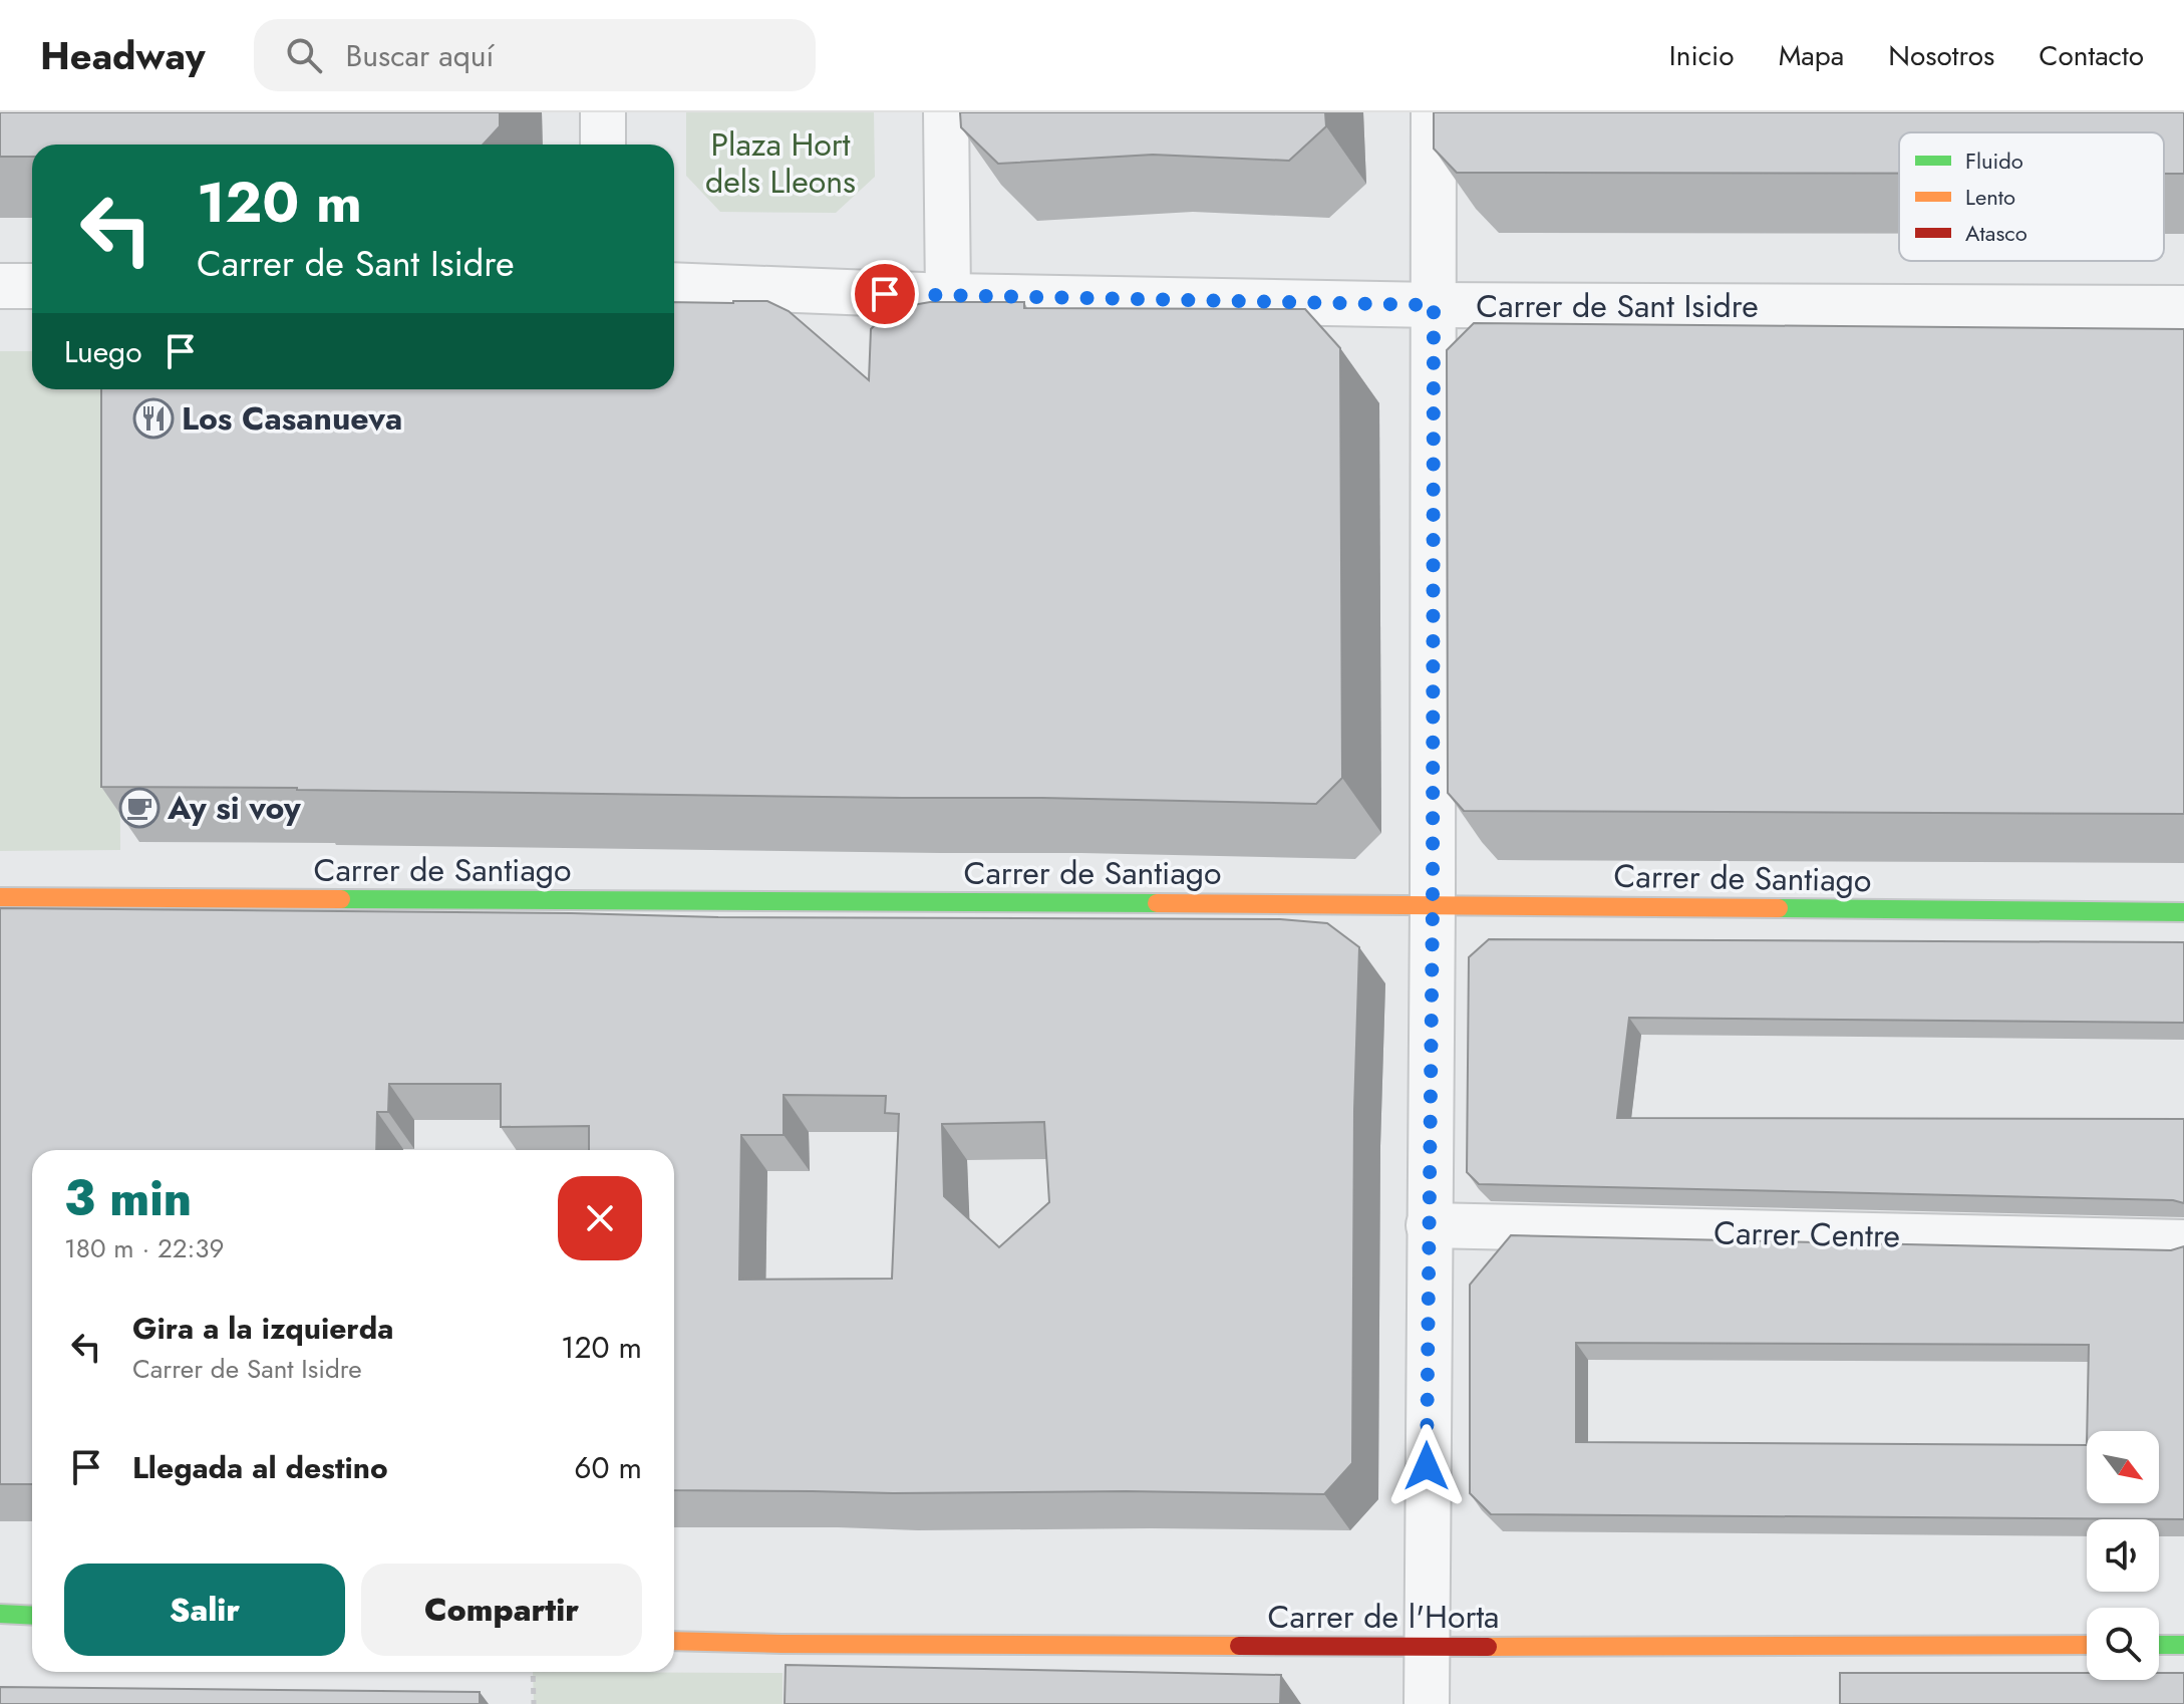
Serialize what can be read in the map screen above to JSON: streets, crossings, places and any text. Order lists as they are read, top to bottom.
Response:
{
  "streets": {
    "street": [
      "Carrer de Sant Isidre",
      "Carrer de Santiago",
      "Carrer Centre",
      "Carrer de l'Horta"
    ]
  },
  "parks": ["Plaza Hort dels Lleons"],
  "places": {
    "restaurant": ["Los Casanueva"],
    "cafe": ["Ay si voy"]
  },
  "legend": ["Fluido", "Lento", "Atasco"],
  "north": "bottom right",
  "page": {
    "header": "Headway",
    "search": "Buscar aquí",
    "nav": [
      "Inicio",
      "Mapa",
      "Nosotros",
      "Contacto"
    ],
    "turn": ["120 m", "Carrer de Sant Isidre"],
    "then": "Luego",
    "heading": ["3 min", "180 m · 22:39"],
    "list": [
      {
        "name": "Gira a la izquierda",
        "note": "Carrer de Sant Isidre",
        "value": "120 m"
      },
      {
        "name": "Llegada al destino",
        "value": "60 m"
      }
    ],
    "buttons": ["Salir", "Compartir"]
  }
}
